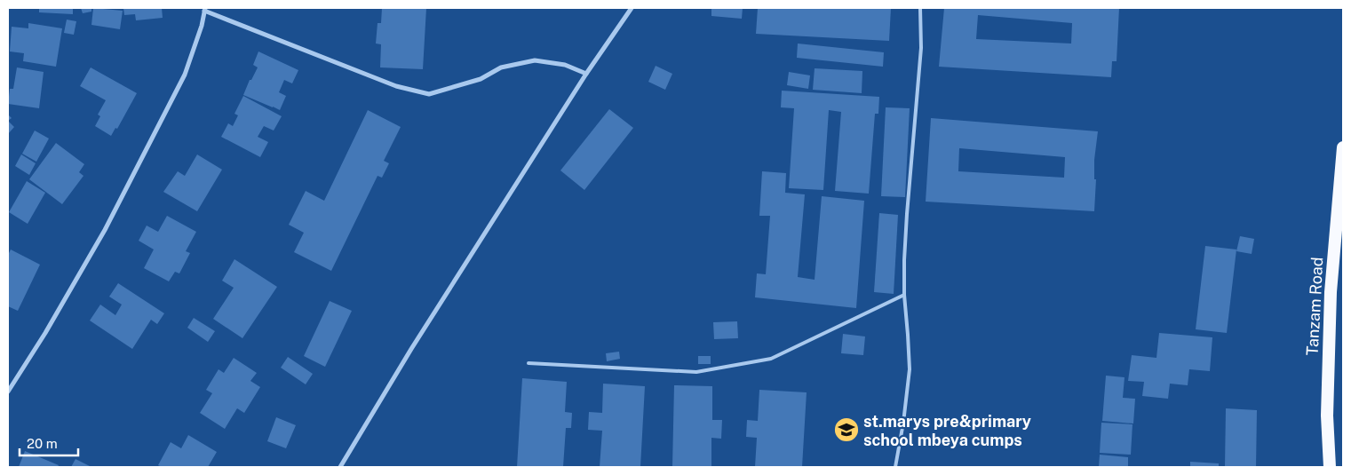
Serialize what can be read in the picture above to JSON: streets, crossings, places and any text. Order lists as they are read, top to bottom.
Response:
{
  "streets": {
    "highway": ["Tanzam Road"]
  },
  "places": {
    "school or university": ["st.marys pre&primary school mbeya cumps"]
  },
  "scale_bar": "20 m"
}
